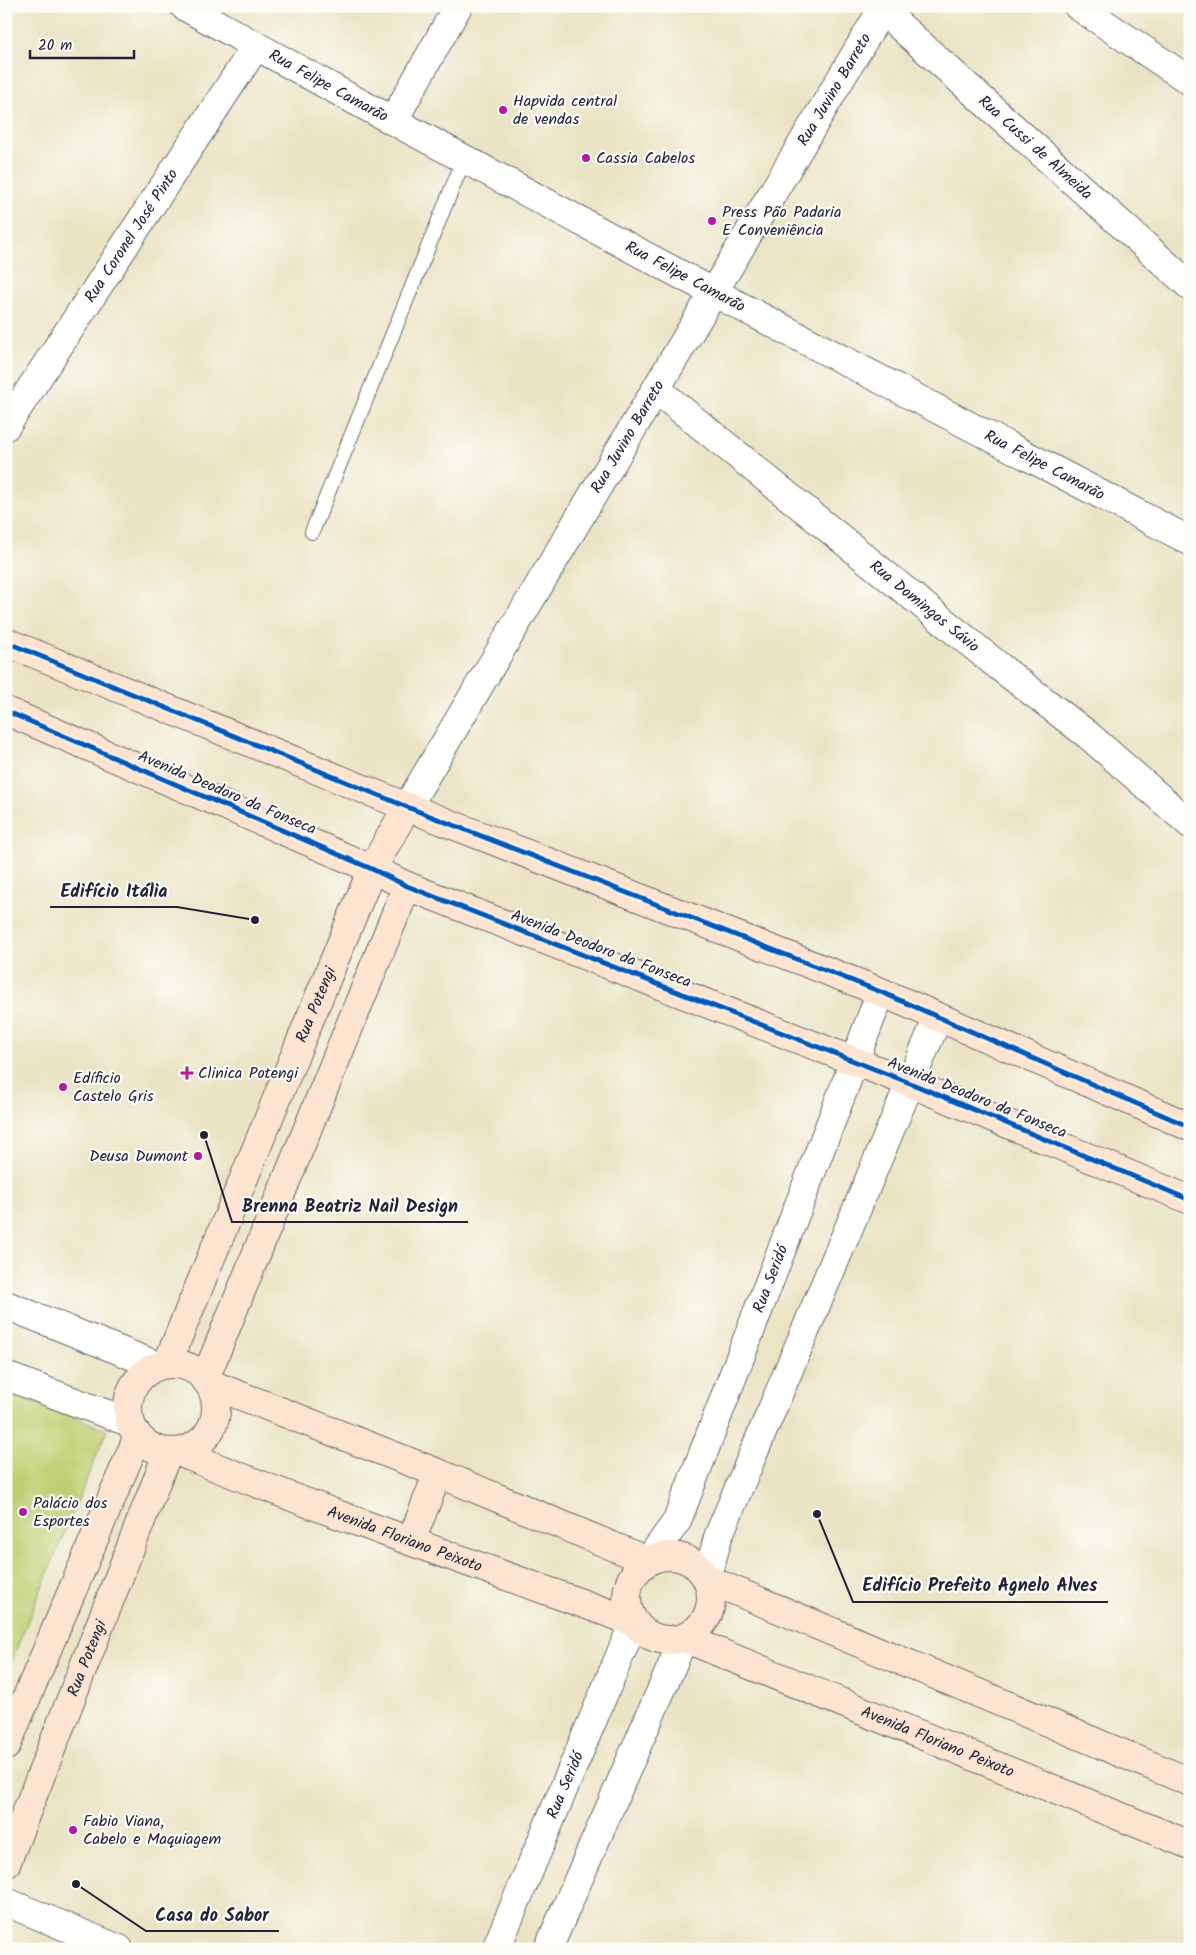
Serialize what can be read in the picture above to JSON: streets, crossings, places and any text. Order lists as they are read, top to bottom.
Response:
{
  "streets": {
    "main road": [
      "Rua Juvino Barreto",
      "Avenida Deodoro da Fonseca",
      "Rua Potengi",
      "Avenida Floriano Peixoto"
    ],
    "street": [
      "Rua Felipe Camarão",
      "Rua Cussi de Almeida",
      "Rua Coronel José Pinto",
      "Rua Domingos Sávio",
      "Rua Seridó"
    ]
  },
  "crossings": [
    ["Rua Felipe Camarão", "Rua Juvino Barreto"],
    ["Rua Felipe Camarão", "Rua Coronel José Pinto"],
    ["Rua Juvino Barreto", "Rua Cussi de Almeida"],
    ["Rua Juvino Barreto", "Rua Domingos Sávio"],
    ["Rua Juvino Barreto", "Avenida Deodoro da Fonseca"],
    ["Rua Juvino Barreto", "Rua Potengi"],
    ["Avenida Deodoro da Fonseca", "Rua Potengi"],
    ["Avenida Deodoro da Fonseca", "Rua Seridó"],
    ["Rua Potengi", "Avenida Floriano Peixoto"],
    ["Rua Seridó", "Avenida Floriano Peixoto"]
  ],
  "places": {
    "other": [
      "Hapvida central de vendas",
      "Cassia Cabelos",
      "Press Pão Padaria E Conveniência",
      "Edifício Itália",
      "Edíficio Castelo Gris",
      "Brenna Beatriz Nail Design",
      "Deusa Dumont",
      "Palácio dos Esportes",
      "Edifício Prefeito Agnelo Alves",
      "Fabio Viana, Cabelo e Maquiagem",
      "Casa do Sabor"
    ],
    "health": ["Clinica Potengi"]
  },
  "scale_bar": "20 m"
}
